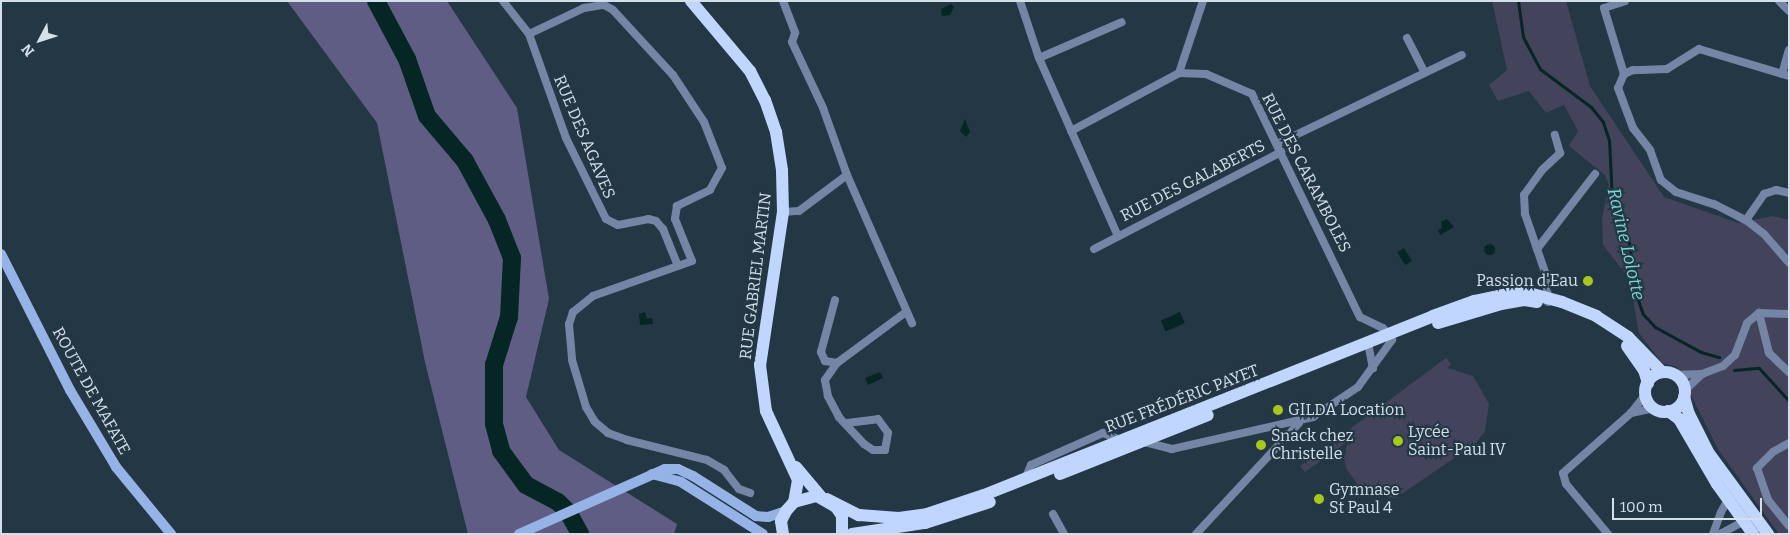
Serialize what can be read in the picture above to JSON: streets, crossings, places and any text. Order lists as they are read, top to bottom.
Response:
{
  "streets": {
    "main road": ["RUE GABRIEL MARTIN", "ROUTE DE MAFATE", "RUE FRÉDÉRIC PAYET"],
    "street": ["RUE DES AGAVES", "RUE DES CARAMBOLES", "RUE DES GALABERTS"]
  },
  "crossings": [
    ["RUE DES CARAMBOLES", "RUE DES GALABERTS"],
    ["RUE DES CARAMBOLES", "RUE FRÉDÉRIC PAYET"],
    ["RUE GABRIEL MARTIN", "RUE FRÉDÉRIC PAYET"]
  ],
  "water": ["Ravine Lolotte"],
  "places": [
    "Passion d'Eau",
    "GILDA Location",
    "Lycée Saint-Paul IV",
    "Snack chez Christelle",
    "Gymnase St Paul 4"
  ],
  "scale_bar": "100 m",
  "north": "bottom left"
}
